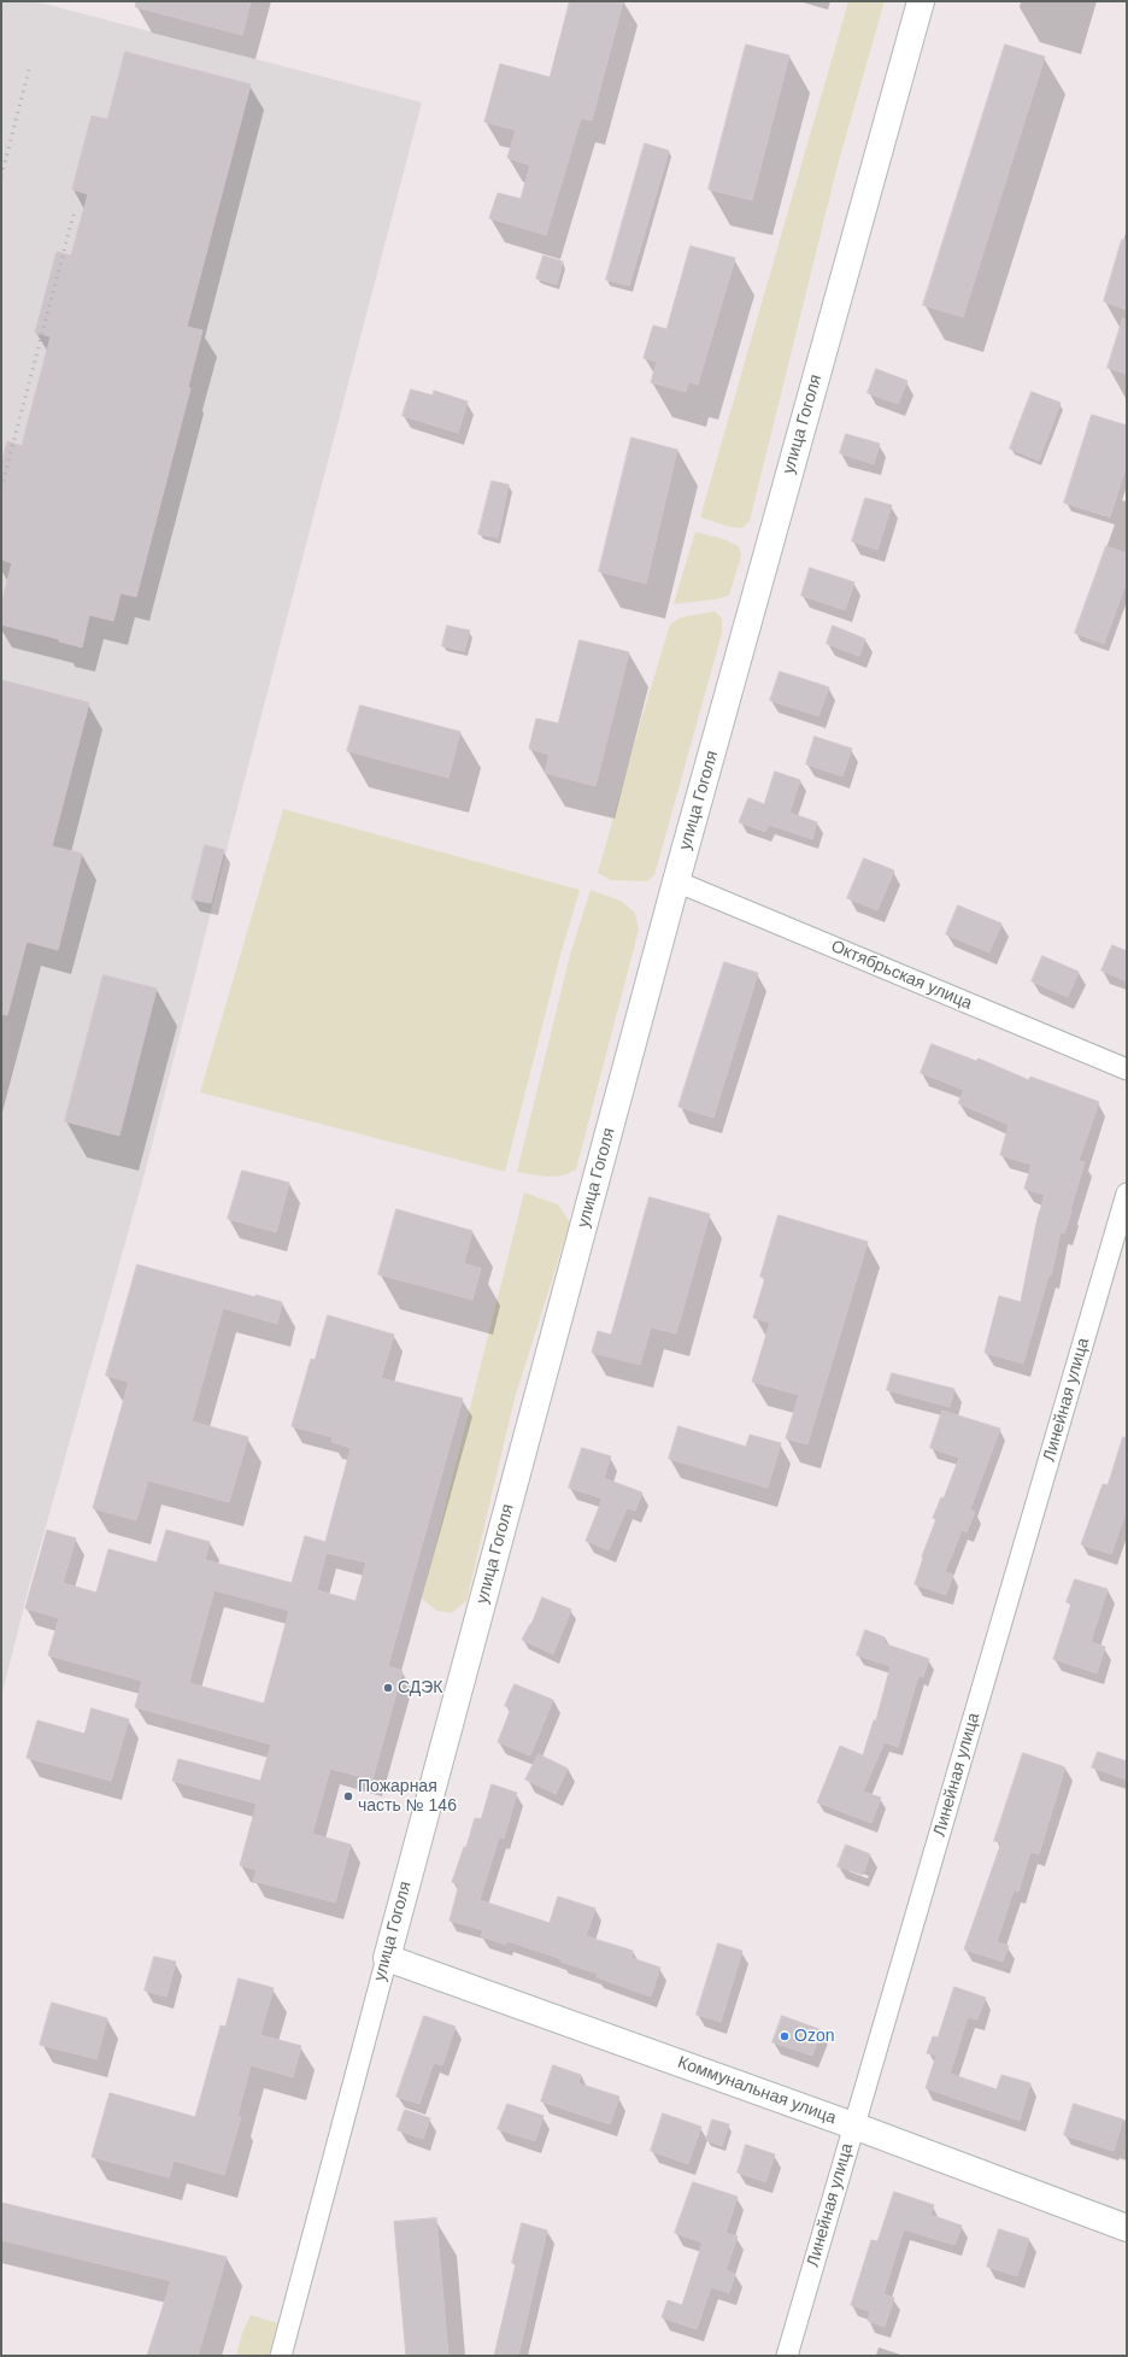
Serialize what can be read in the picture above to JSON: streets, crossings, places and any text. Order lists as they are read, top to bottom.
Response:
{
  "streets": {
    "street": [
      "улица Гоголя",
      "Октябрьская улица",
      "Линейная улица",
      "Коммунальная улица"
    ]
  },
  "crossings": [
    ["улица Гоголя", "Октябрьская улица"],
    ["улица Гоголя", "Коммунальная улица"],
    ["Линейная улица", "Коммунальная улица"]
  ],
  "places": ["СДЭК", "Пожарная часть № 146", "Ozon"]
}
